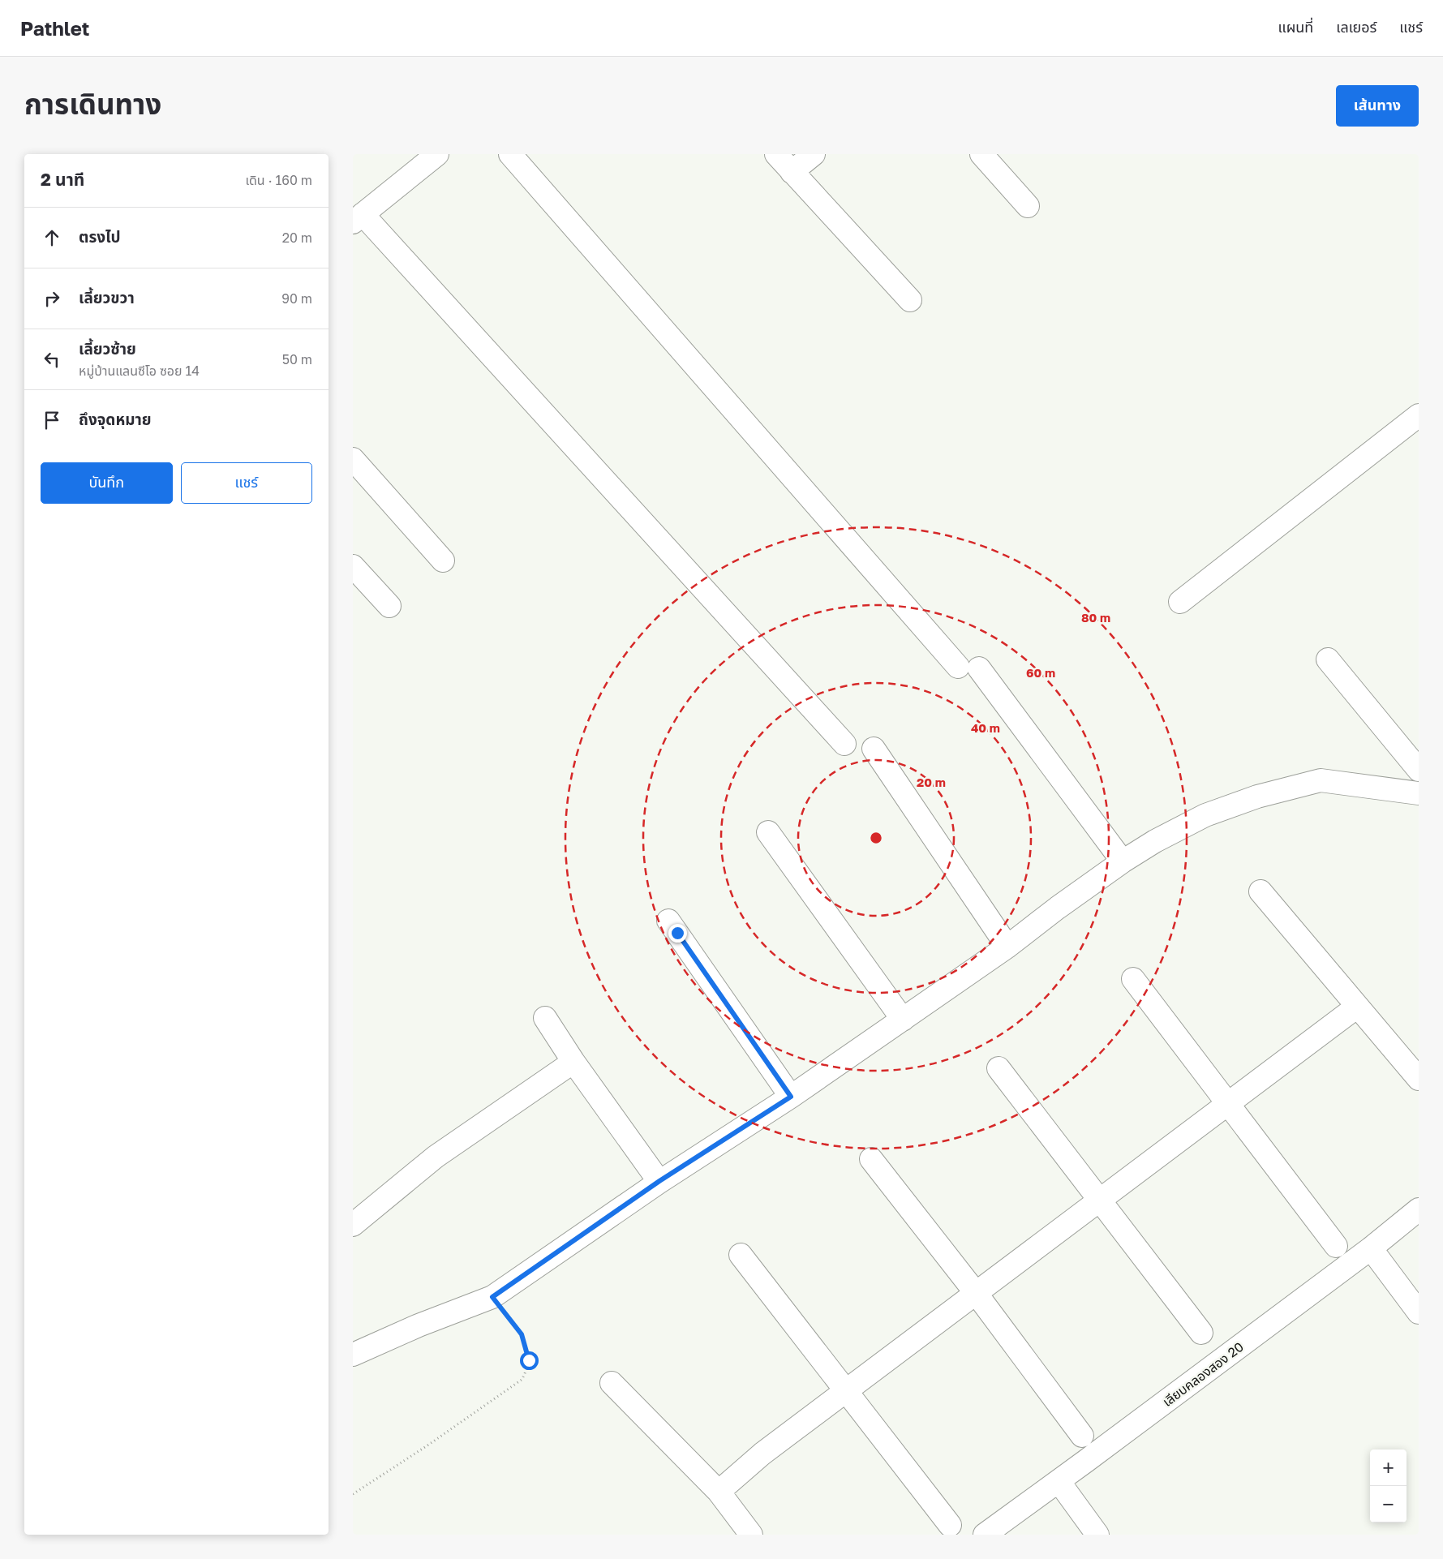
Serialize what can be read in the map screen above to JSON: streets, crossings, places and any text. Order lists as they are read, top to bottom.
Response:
{
  "streets": {
    "street": ["เลียบคลองสอง 20"]
  },
  "page": {
    "header": "Pathlet",
    "nav": ["แผนที่", "เลเยอร์", "แชร์"],
    "title": "การเดินทาง",
    "buttons": [
      "เส้นทาง",
      ["บันทึก", "แชร์"]
    ],
    "heading": ["2 นาที", "เดิน · 160 m"],
    "list": [
      ["ตรงไป", "20 m"],
      ["เลี้ยวขวา", "90 m"],
      ["เลี้ยวซ้าย", "หมู่บ้านแลนซีโอ ซอย 14", "50 m"],
      "ถึงจุดหมาย"
    ],
    "map_buttons": ["+", "−"]
  },
  "rings": [
    "80 m",
    "60 m",
    "40 m",
    "20 m"
  ]
}
